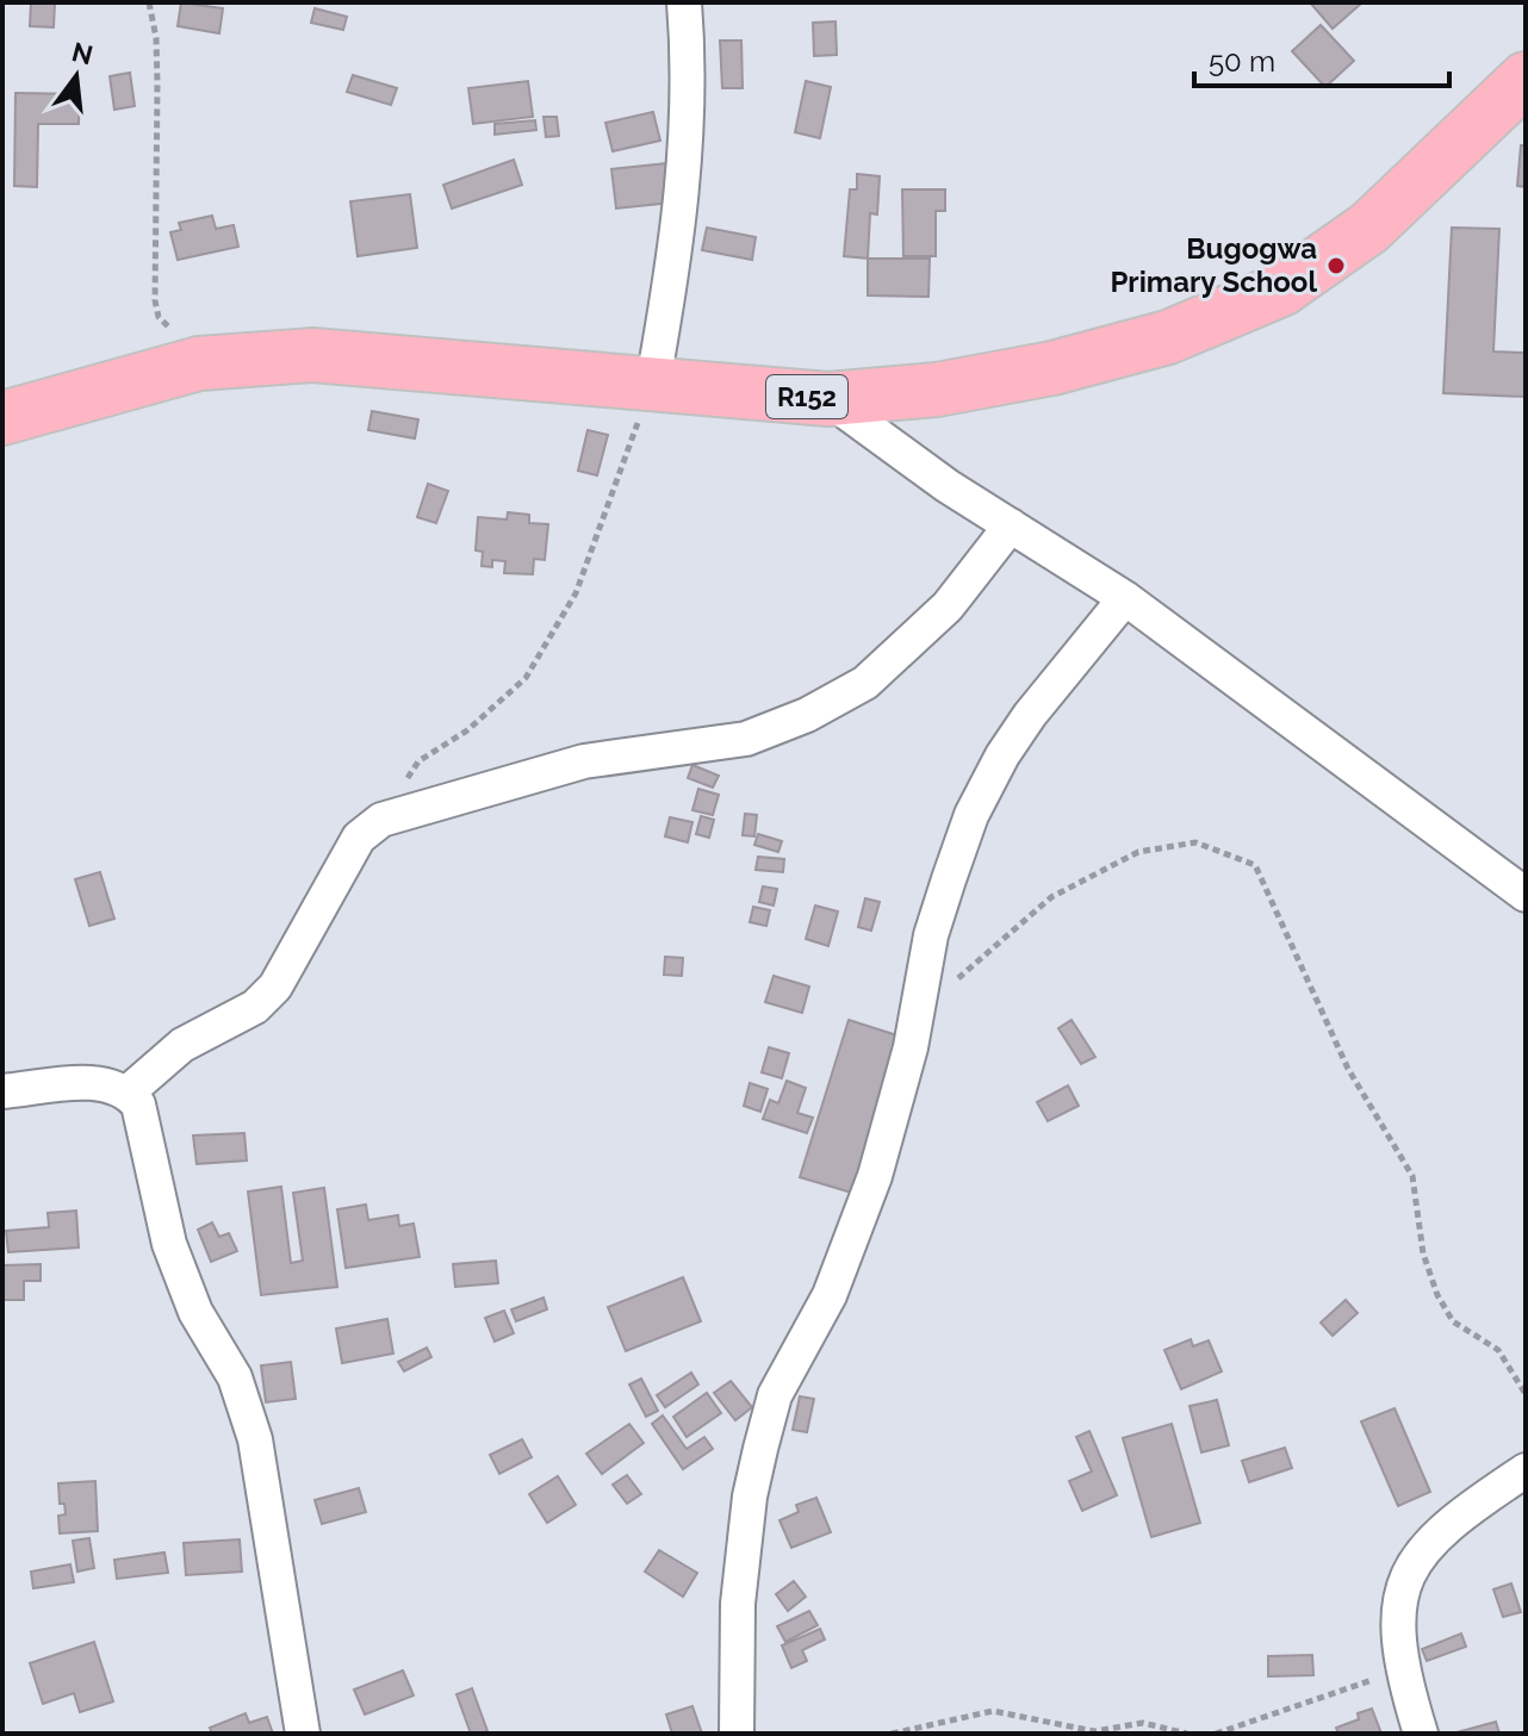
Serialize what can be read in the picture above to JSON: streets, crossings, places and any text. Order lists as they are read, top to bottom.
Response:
{
  "streets": {
    "main road": ["R152"]
  },
  "places": ["Bugogwa Primary School"],
  "scale_bar": "50 m",
  "north": "top"
}
